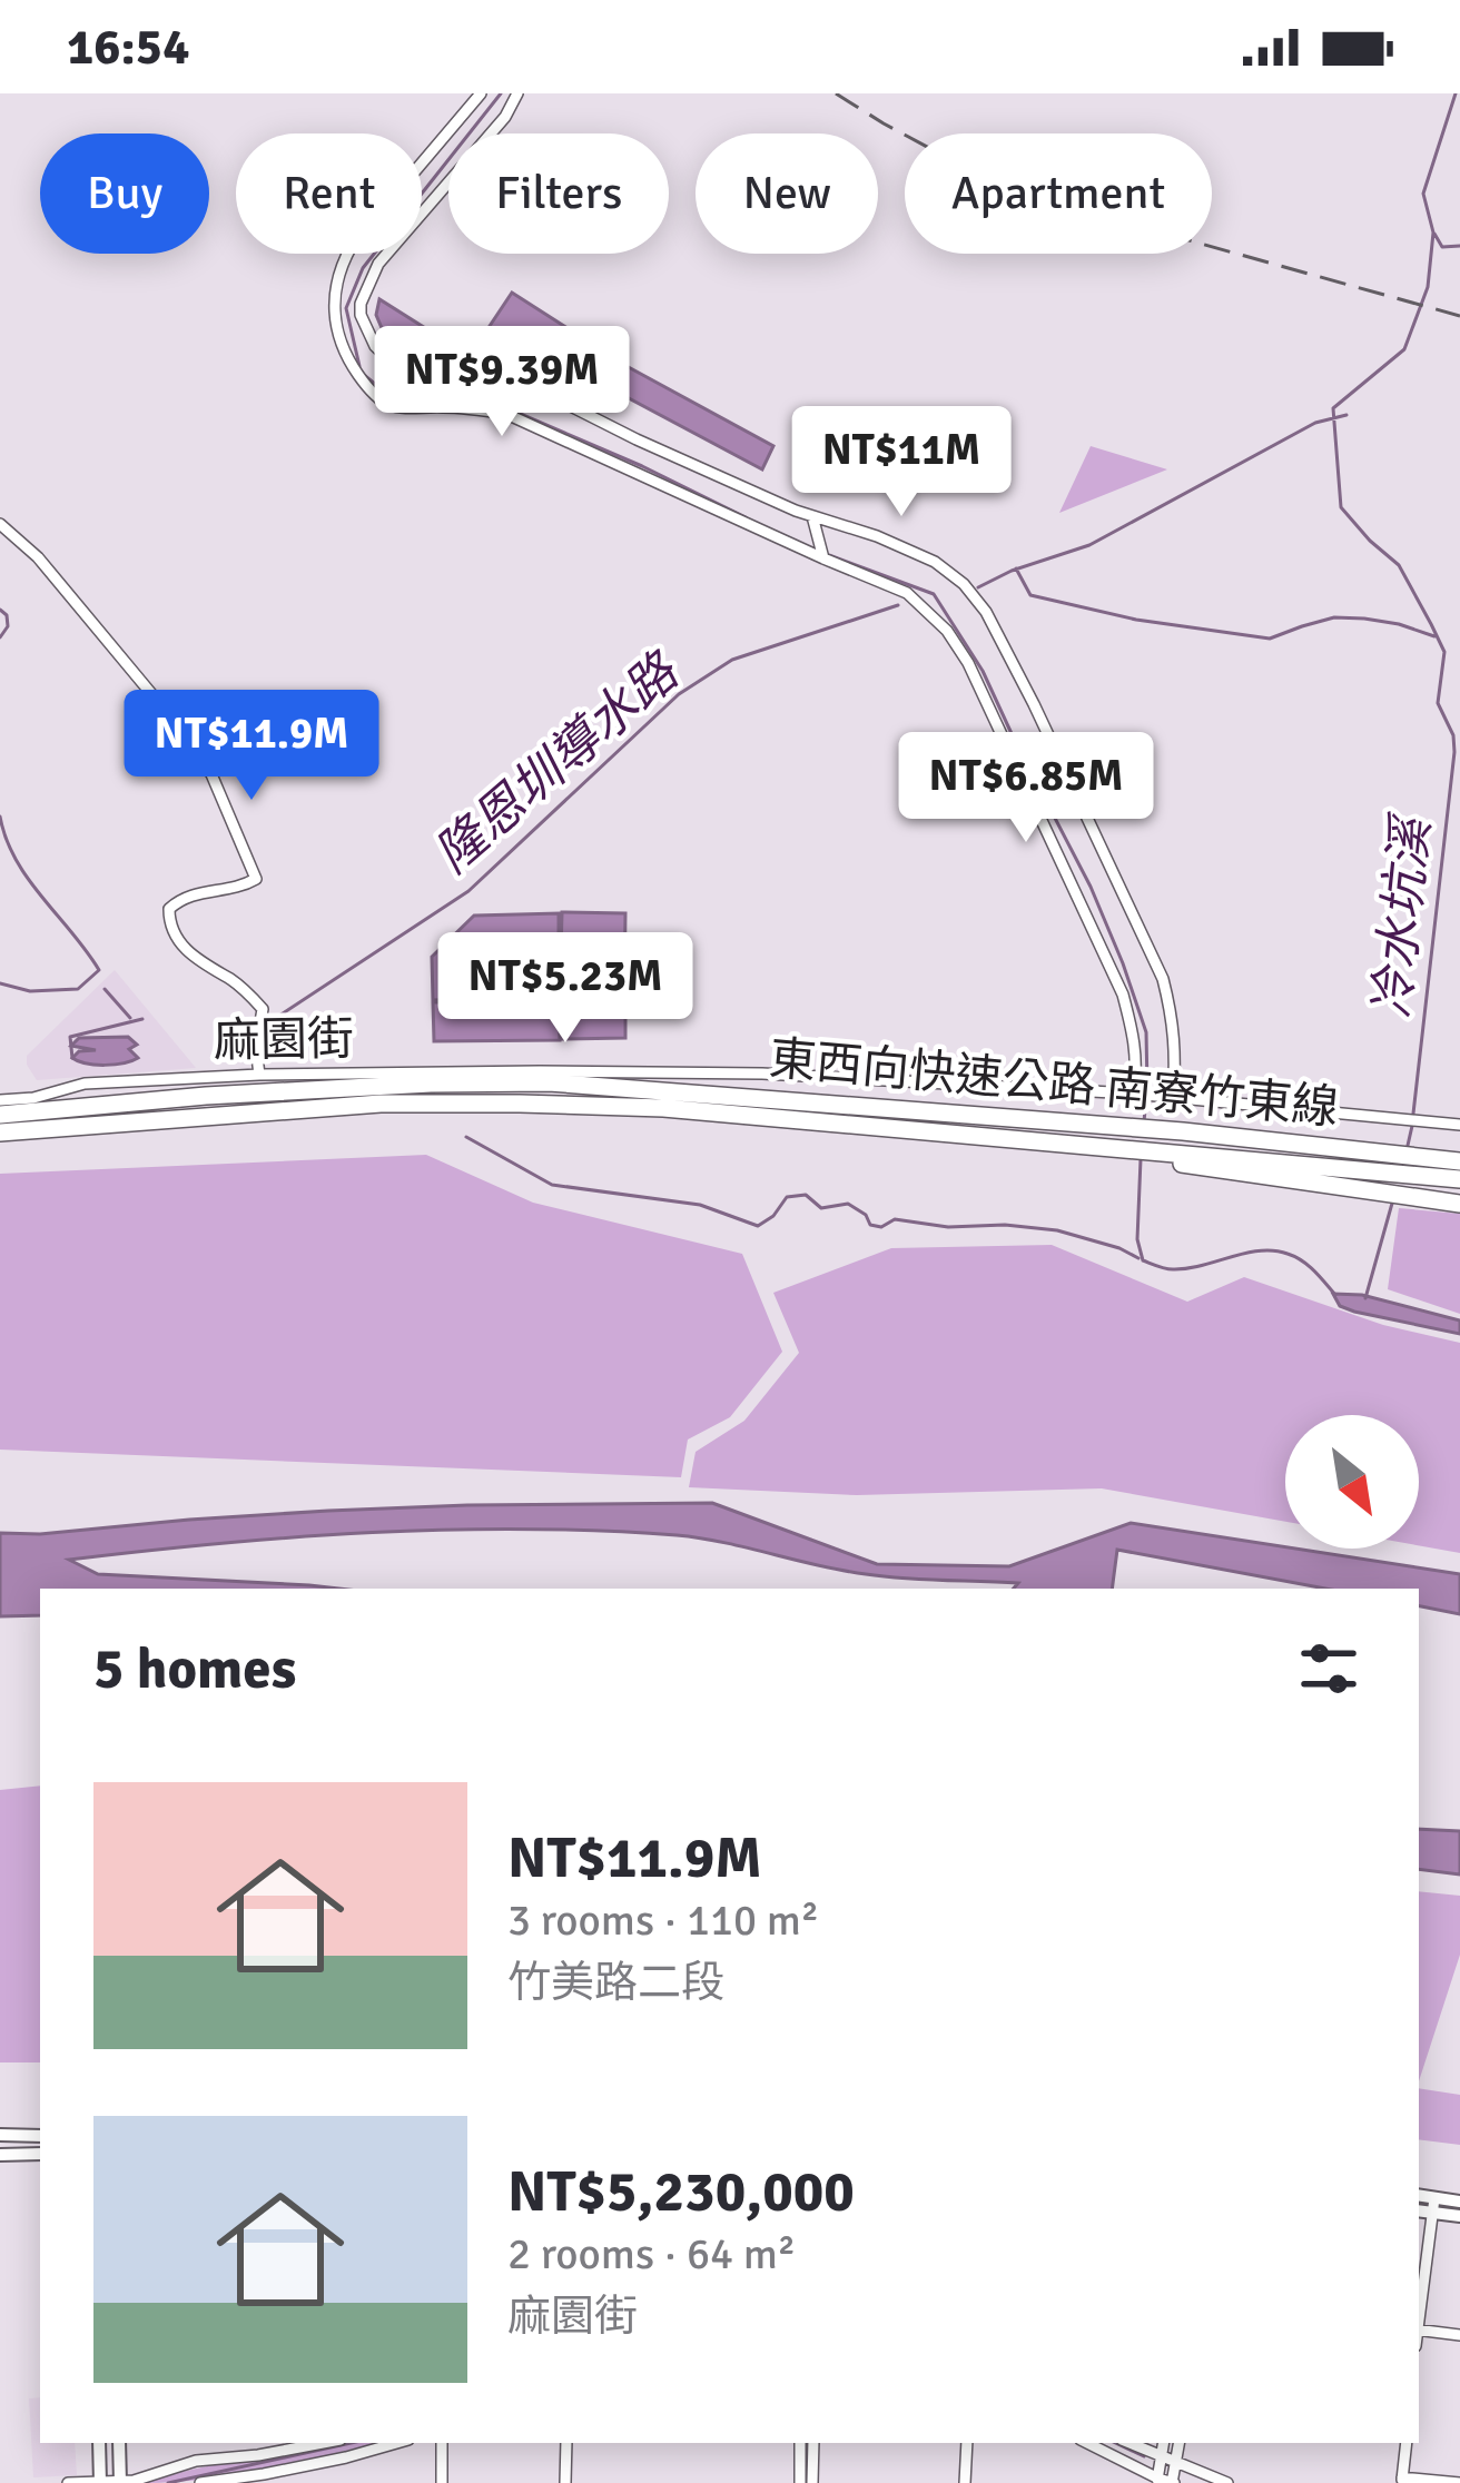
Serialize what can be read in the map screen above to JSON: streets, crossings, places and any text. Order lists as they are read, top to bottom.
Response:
{
  "streets": {
    "highway": ["東西向快速公路 南寮竹東線"],
    "street": ["麻園街"]
  },
  "water": ["隆恩圳導水路", "冷水坑溪"],
  "north": "bottom right",
  "page": {
    "status": "16:54",
    "chip": [
      "Buy",
      "Rent",
      "Filters",
      "New",
      "Apartment"
    ],
    "price": [
      "NT$9.39M",
      "NT$11M",
      "NT$11.9M",
      "NT$6.85M",
      "NT$5.23M"
    ],
    "heading": "5 homes",
    "list": [
      {
        "name": "NT$11.9M",
        "note": "3 rooms · 110 m² · 竹美路二段"
      },
      {
        "name": "NT$5,230,000",
        "note": "2 rooms · 64 m² · 麻園街"
      }
    ]
  }
}
